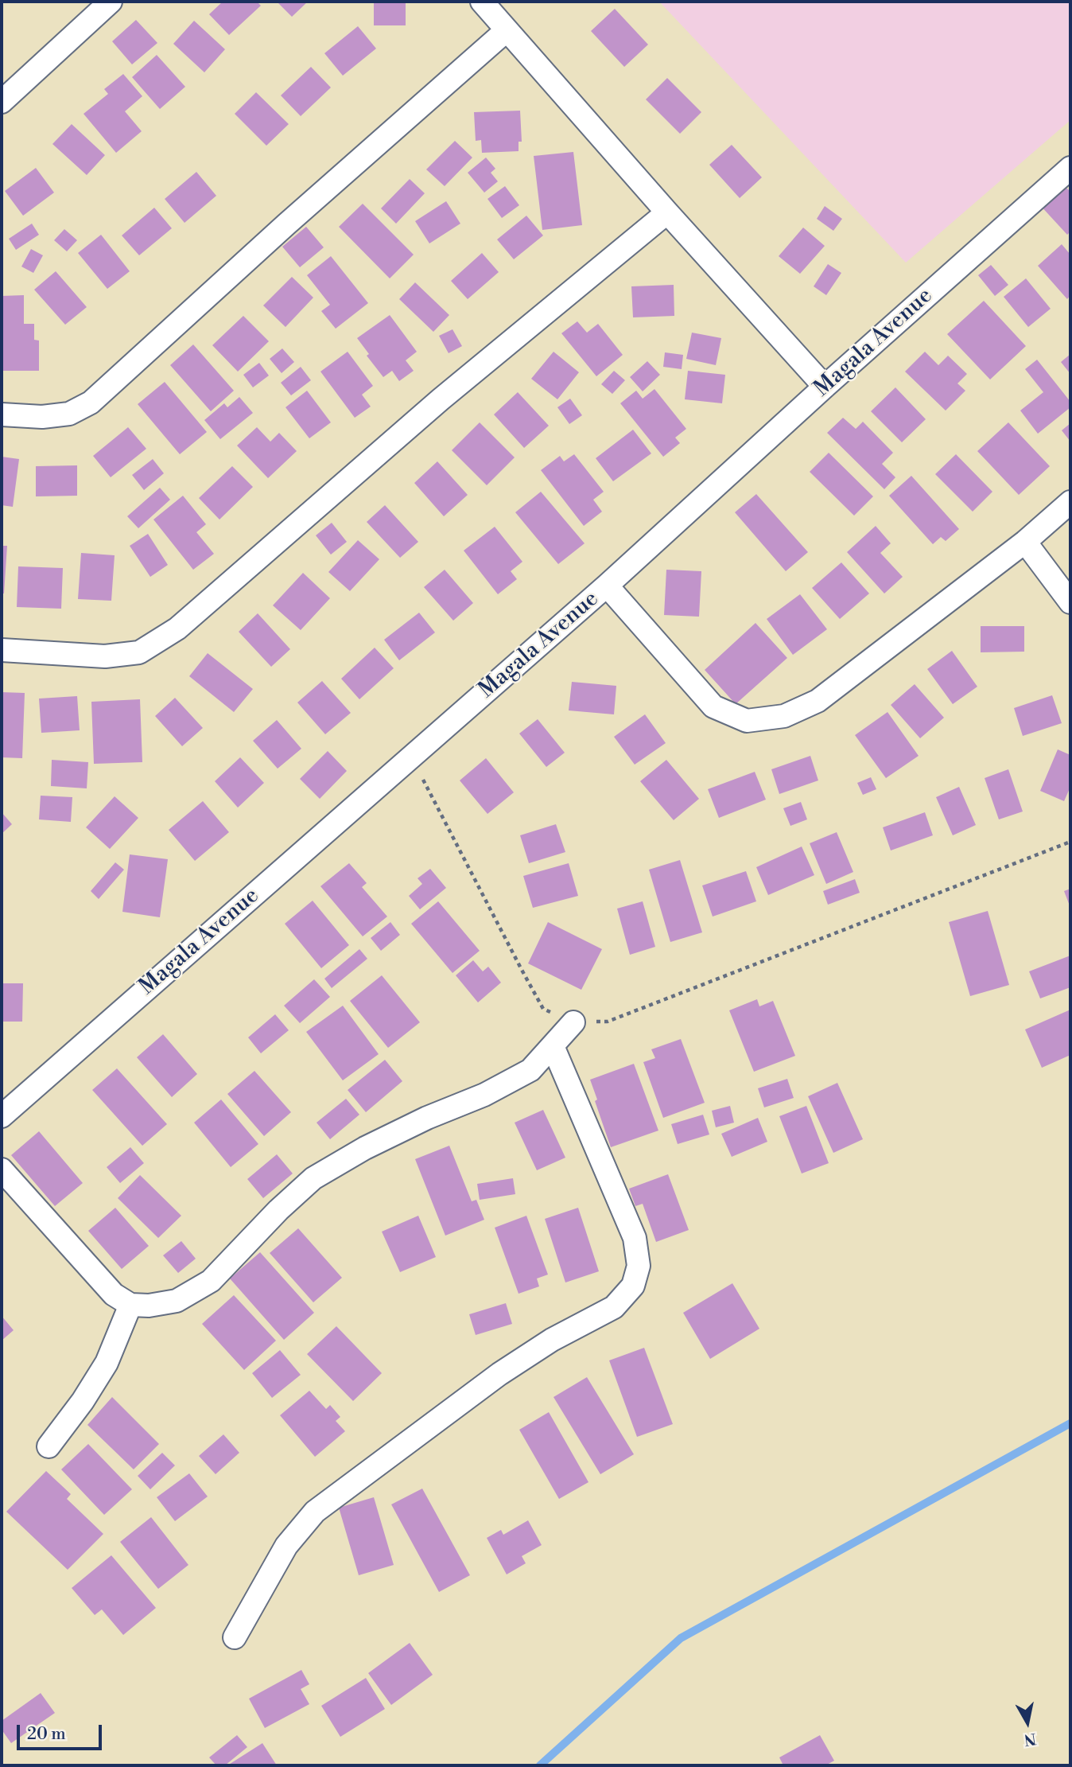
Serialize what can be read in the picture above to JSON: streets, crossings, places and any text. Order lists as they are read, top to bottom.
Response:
{
  "streets": {
    "street": ["Magala Avenue"]
  },
  "scale_bar": "20 m",
  "north": "bottom"
}
